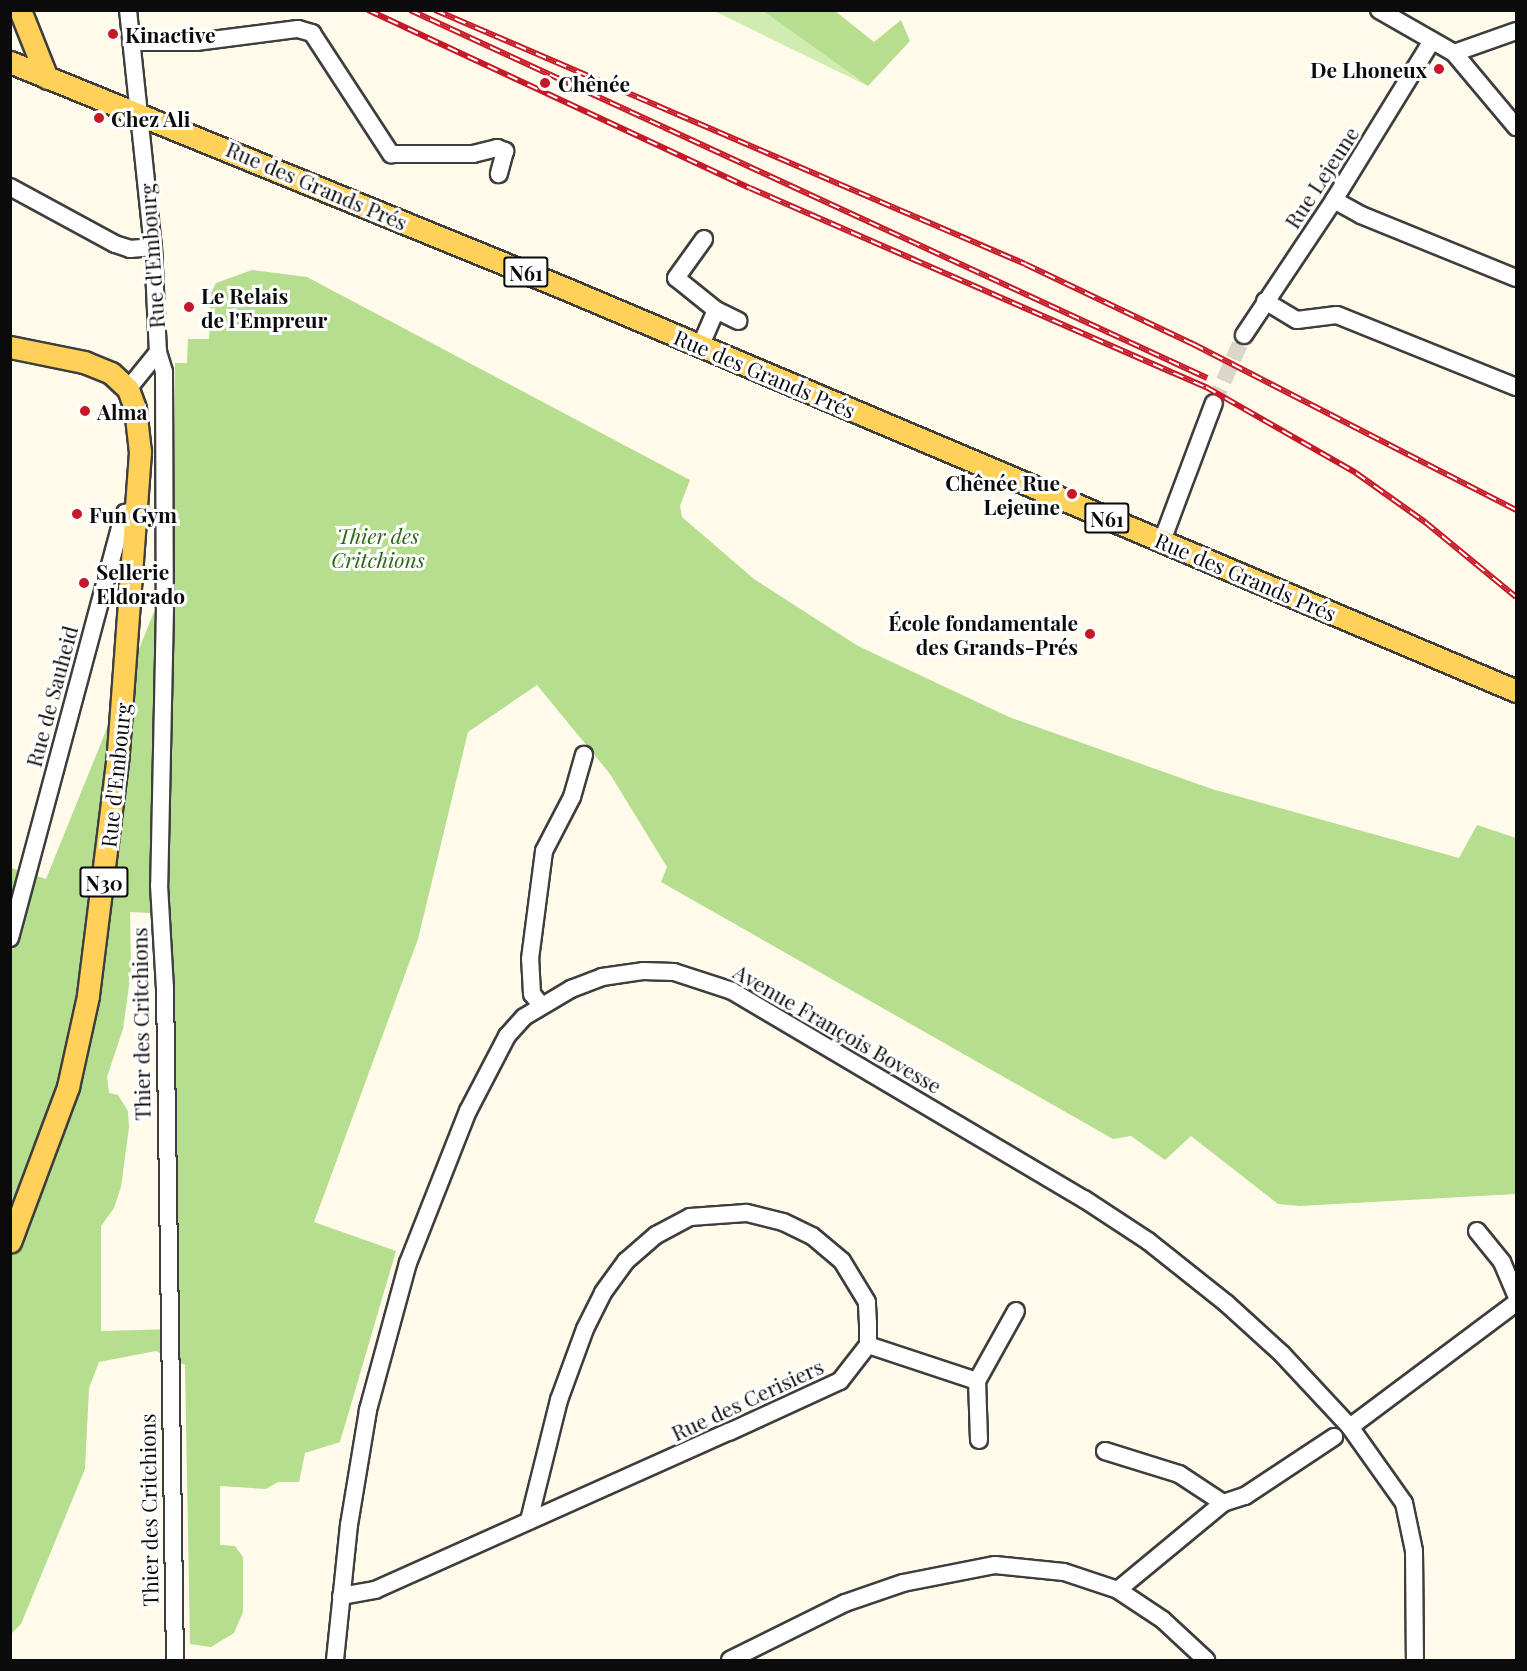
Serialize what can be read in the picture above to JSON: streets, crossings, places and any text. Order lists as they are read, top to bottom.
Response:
{
  "streets": {
    "main road": [
      "Rue des Grands Prés",
      "Rue d'Embourg",
      "N61",
      "N30"
    ],
    "street": [
      "Rue Lejeune",
      "Rue de Sauheid",
      "Thier des Critchions",
      "Avenue François Bovesse",
      "Rue des Cerisiers"
    ]
  },
  "crossings": [
    ["Rue des Grands Prés", "Rue d'Embourg"],
    ["Rue d'Embourg", "Rue de Sauheid"],
    ["Rue d'Embourg", "N30"],
    ["Rue d'Embourg", "Thier des Critchions"],
    ["Rue de Sauheid", "N30"],
    ["Avenue François Bovesse", "Rue des Cerisiers"]
  ],
  "parks": ["Thier des Critchions"],
  "places": [
    "Kinactive",
    "De Lhoneux",
    "Chênée",
    "Chez Ali",
    "Le Relais de l'Empreur",
    "Alma",
    "Chênée Rue Lejeune",
    "Fun Gym",
    "Sellerie Eldorado",
    "École fondamentale des Grands-Prés"
  ]
}
